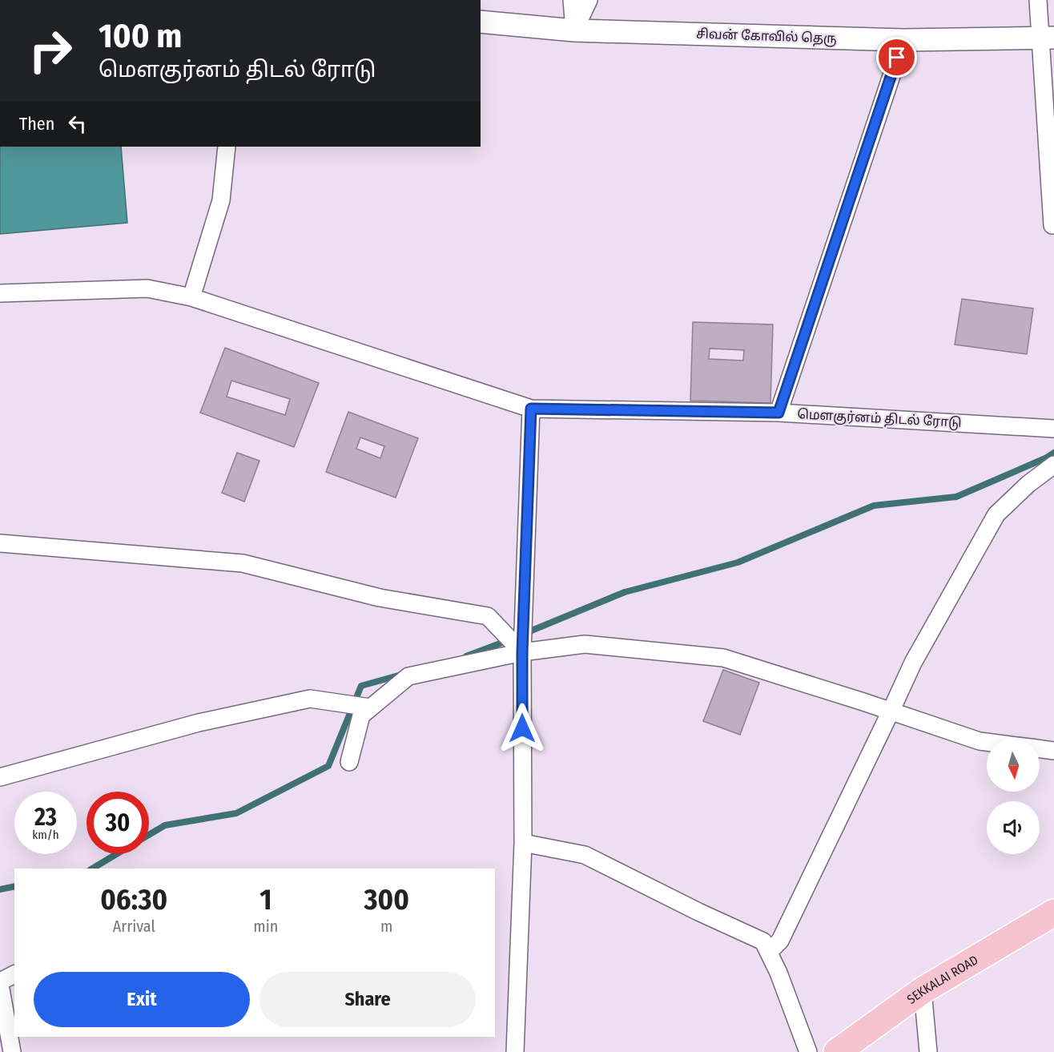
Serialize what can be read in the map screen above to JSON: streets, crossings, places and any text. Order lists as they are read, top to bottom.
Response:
{
  "streets": {
    "main road": ["SEKKALAI ROAD"],
    "street": ["சிவன் கோவில் தெரு", "மௌகுர்னம் திடல் ரோடு"]
  },
  "north": "bottom",
  "page": {
    "turn": ["100 m", "மௌகுர்னம் திடல் ரோடு"],
    "then": "Then",
    "speed": "23 km/h",
    "limit": "30",
    "eta": [
      "06:30",
      "Arrival",
      "1",
      "min",
      "300",
      "m"
    ],
    "buttons": ["Exit", "Share"]
  }
}
